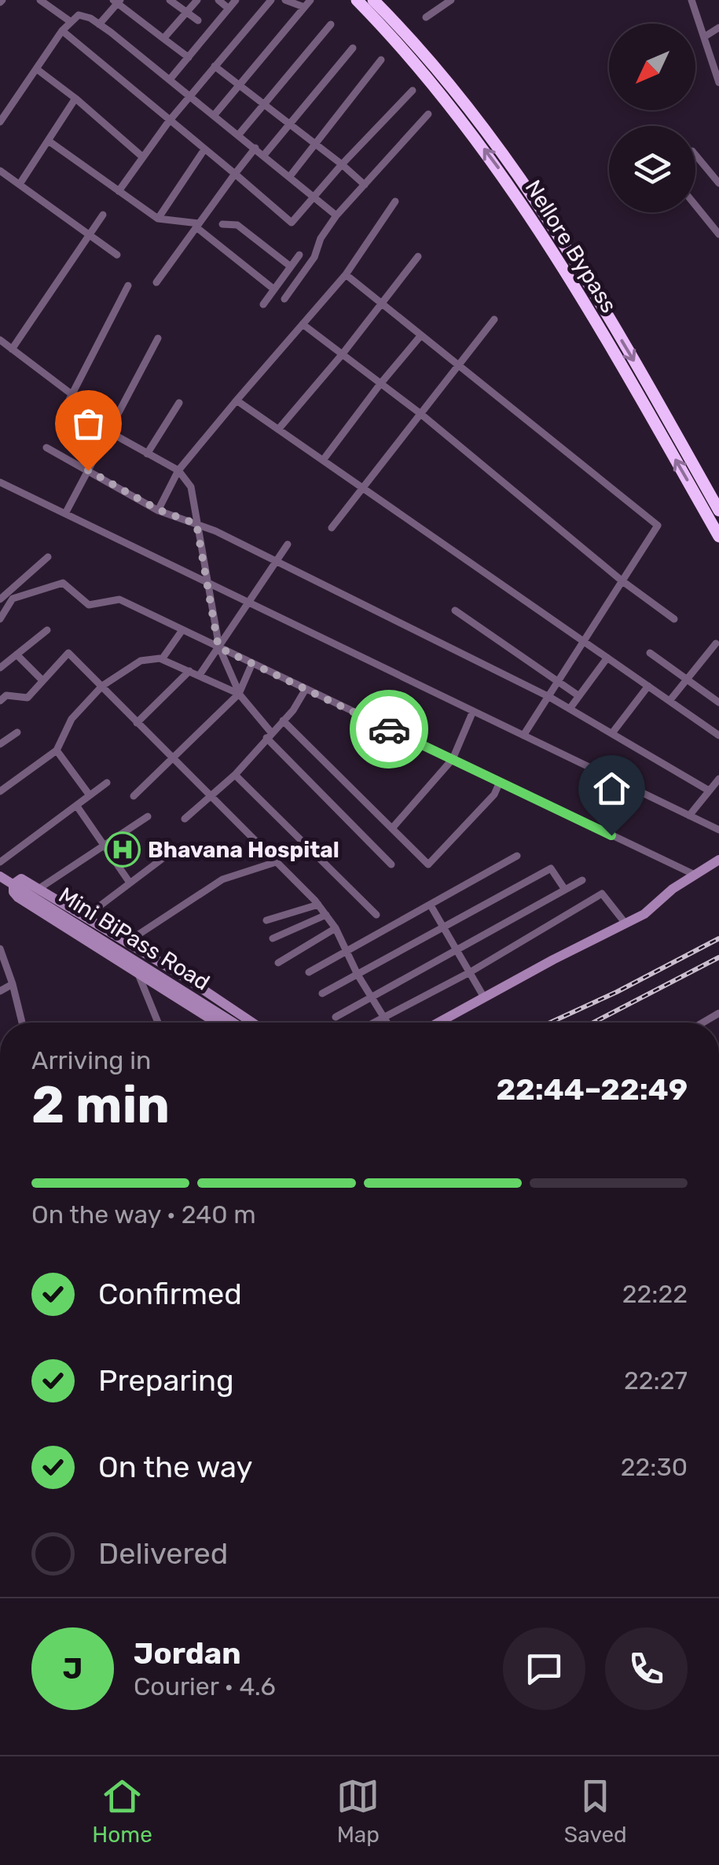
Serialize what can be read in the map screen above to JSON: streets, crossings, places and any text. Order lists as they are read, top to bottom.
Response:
{
  "streets": {
    "highway": ["Nellore Bypass"],
    "street": ["Mini BiPass Road"]
  },
  "places": {
    "hospital": ["Bhavana Hospital"]
  },
  "north": "bottom left",
  "page": {
    "heading": ["2 min", "Arriving in", "22:44–22:49"],
    "panel": ["Jordan", "Courier · 4.6"],
    "bar": "On the way · 240 m",
    "list": [
      ["Confirmed", "22:22"],
      ["Preparing", "22:27"],
      ["On the way", "22:30"],
      "Delivered"
    ],
    "round": "J",
    "tabs": ["Home", "Map", "Saved"]
  }
}
